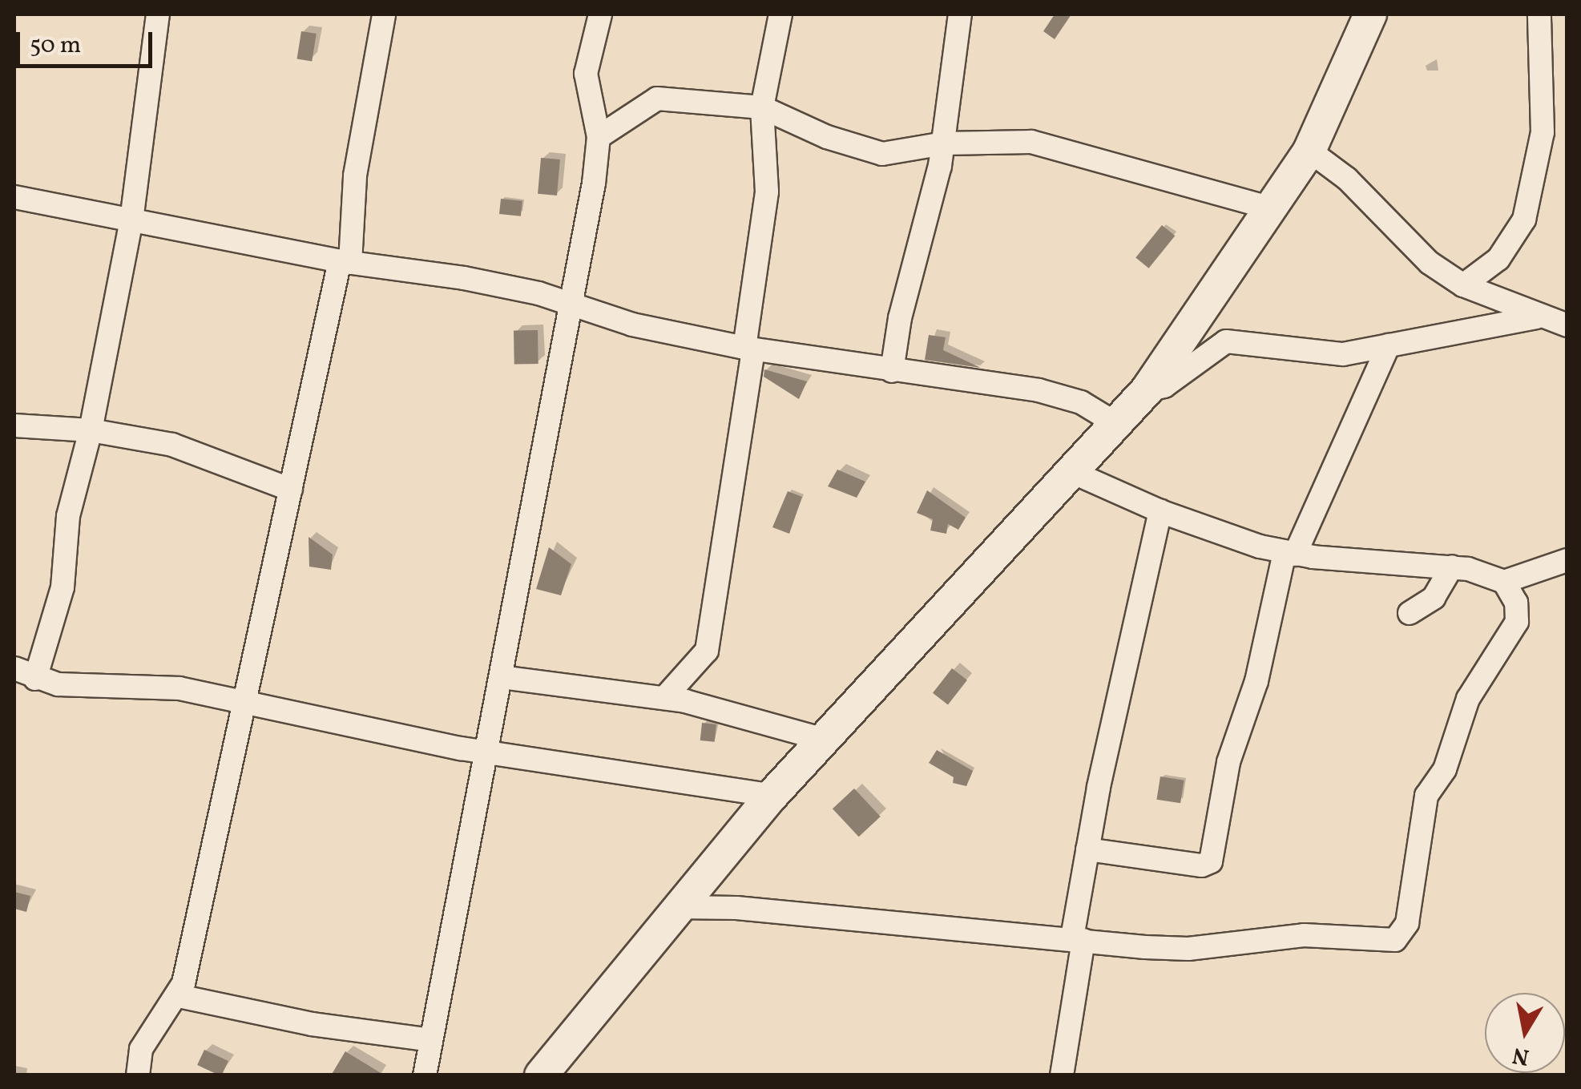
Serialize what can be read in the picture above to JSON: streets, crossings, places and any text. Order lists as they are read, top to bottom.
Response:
{
  "scale_bar": "50 m",
  "north": "bottom"
}
